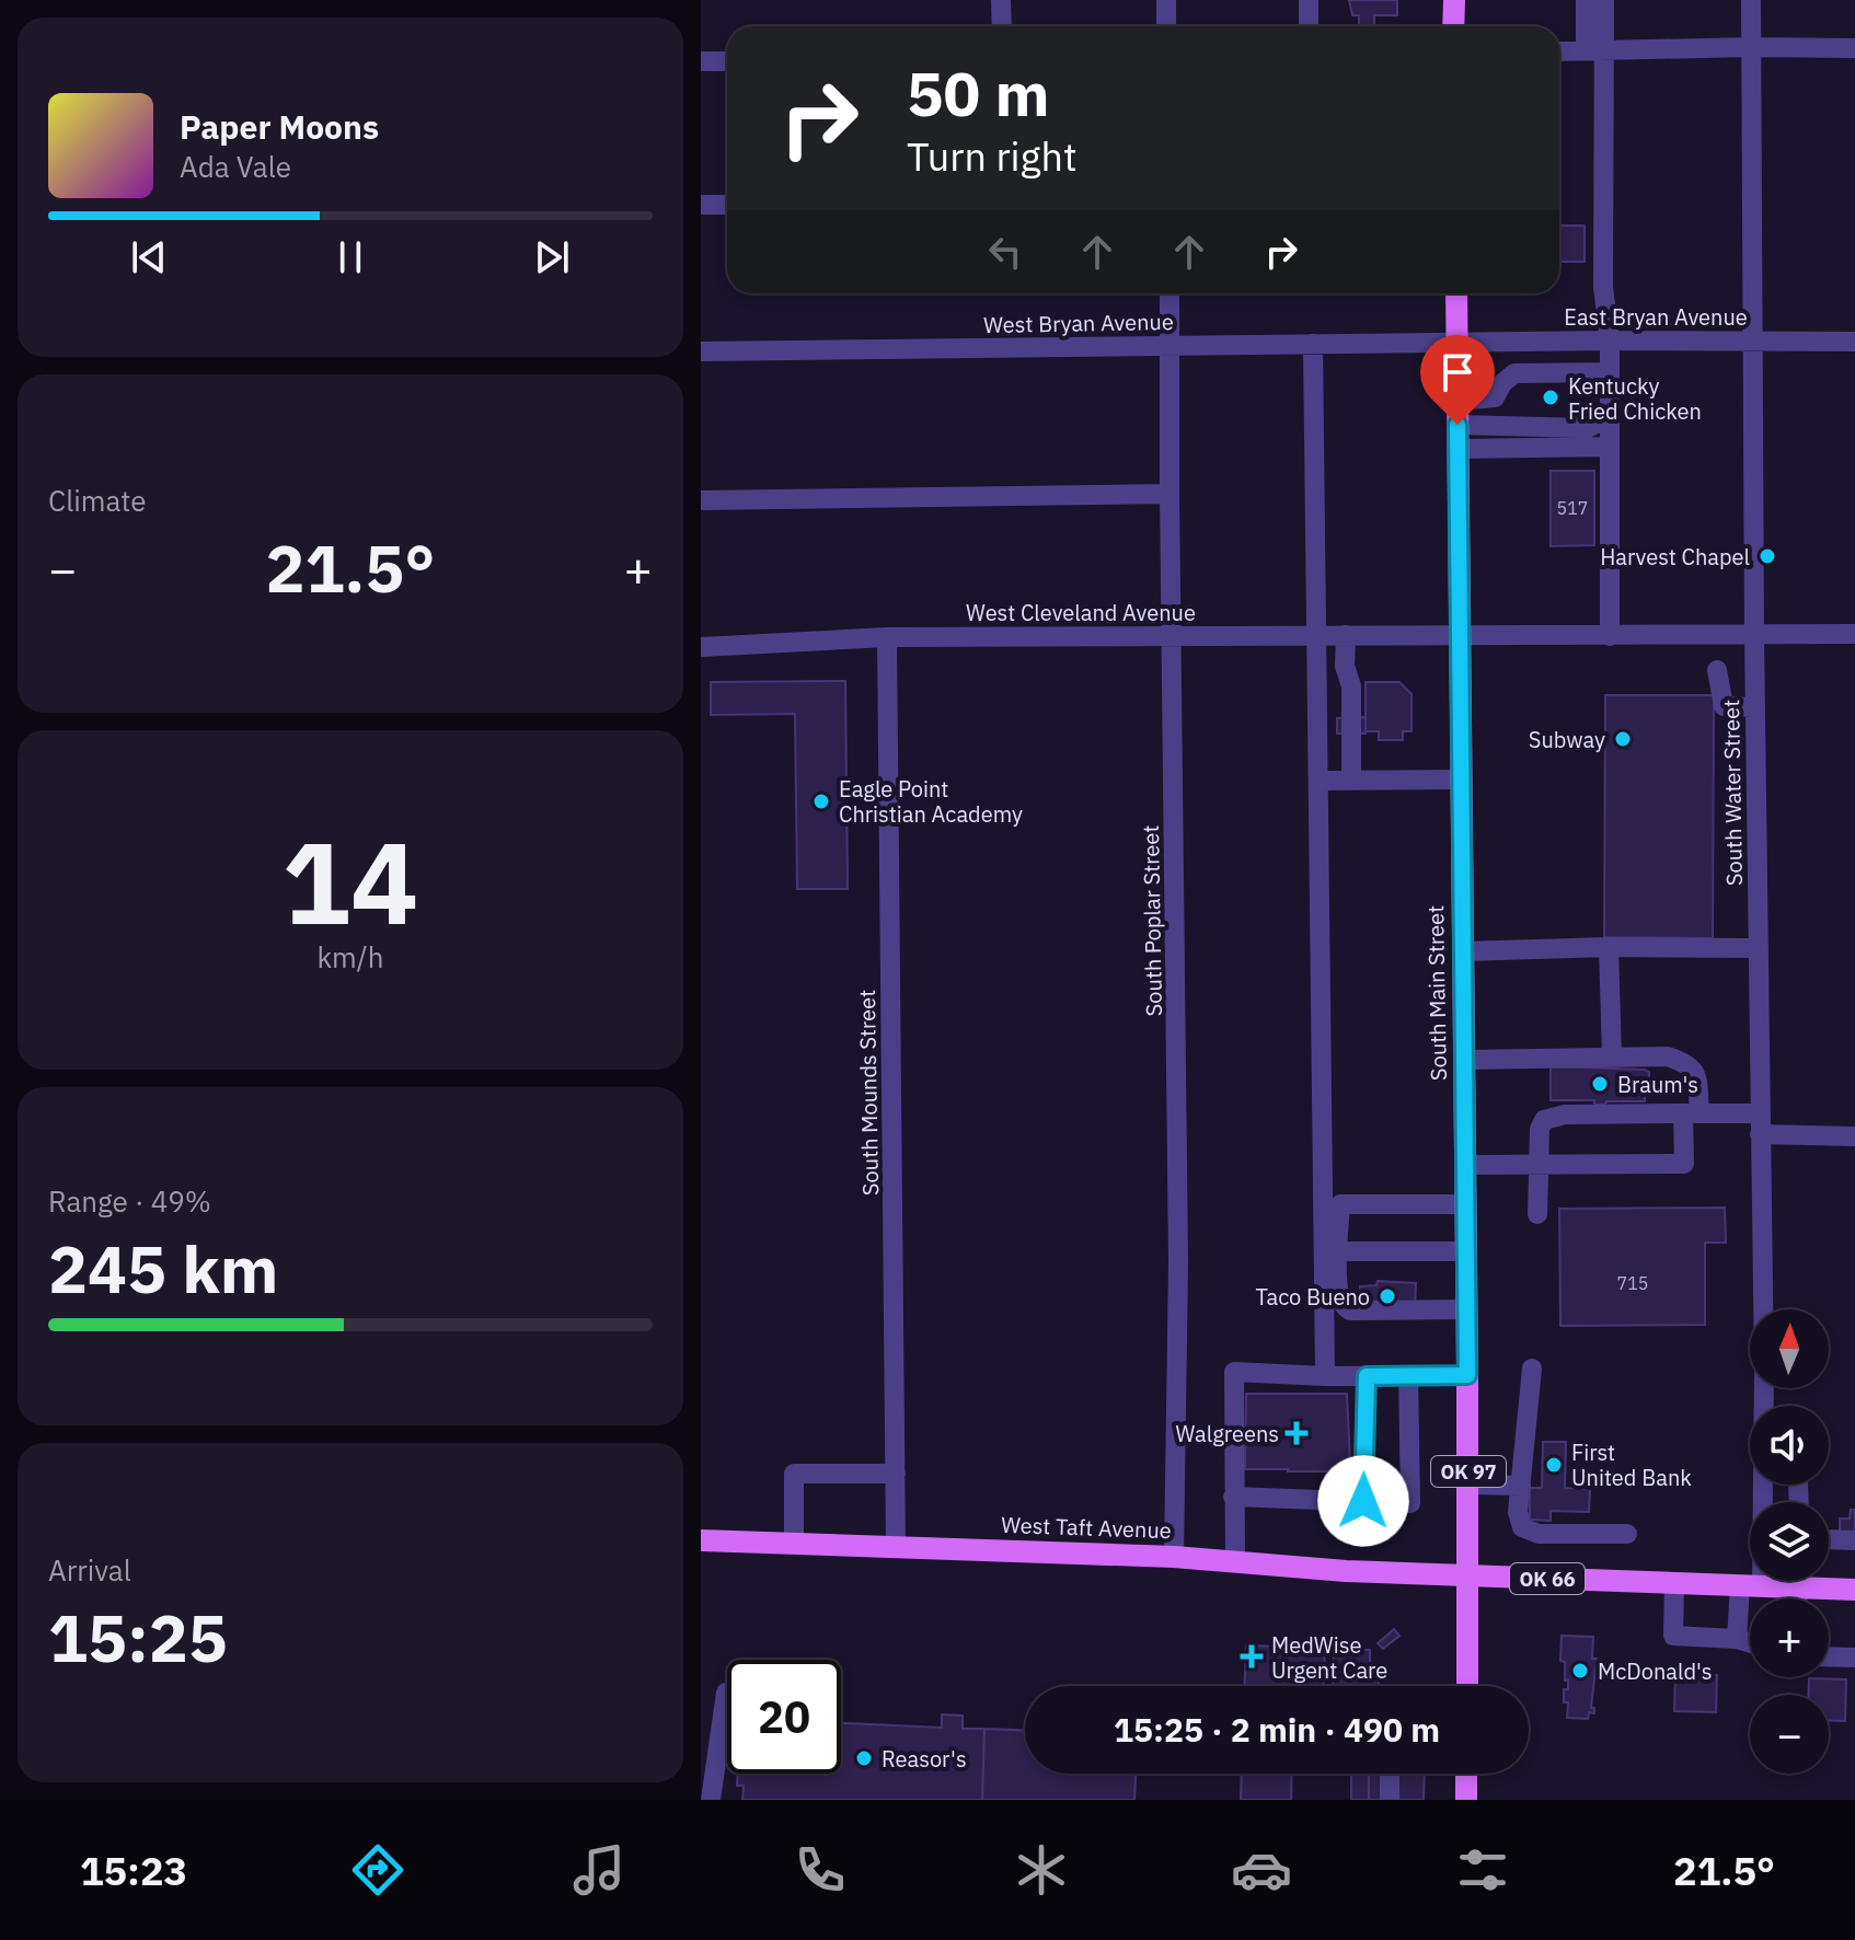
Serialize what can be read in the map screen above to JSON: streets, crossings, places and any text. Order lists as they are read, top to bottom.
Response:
{
  "streets": {
    "main road": [
      "South Main Street",
      "OK 97",
      "West Taft Avenue",
      "OK 66"
    ],
    "street": [
      "East Bryan Avenue",
      "West Bryan Avenue",
      "West Cleveland Avenue",
      "South Water Street",
      "South Poplar Street",
      "South Mounds Street"
    ]
  },
  "crossings": [
    ["East Bryan Avenue", "West Bryan Avenue"],
    ["East Bryan Avenue", "South Water Street"],
    ["East Bryan Avenue", "South Main Street"],
    ["West Bryan Avenue", "South Poplar Street"],
    ["West Bryan Avenue", "South Main Street"],
    ["West Cleveland Avenue", "South Water Street"],
    ["West Cleveland Avenue", "South Poplar Street"],
    ["West Cleveland Avenue", "South Main Street"],
    ["West Cleveland Avenue", "South Mounds Street"],
    ["South Water Street", "OK 66"],
    ["South Poplar Street", "West Taft Avenue"],
    ["South Main Street", "West Taft Avenue"],
    ["South Main Street", "OK 66"],
    ["South Mounds Street", "West Taft Avenue"],
    ["West Taft Avenue", "OK 66"]
  ],
  "places": {
    "other": [
      "Kentucky Fried Chicken",
      "Harvest Chapel",
      "Subway",
      "Eagle Point Christian Academy",
      "Braum's",
      "Taco Bueno",
      "First United Bank",
      "McDonald's",
      "Reasor's"
    ],
    "health": ["Walgreens", "MedWise Urgent Care"]
  },
  "house_numbers": ["517", "715"],
  "north": "top",
  "page": {
    "turn": ["50 m", "Turn right"],
    "song": ["Paper Moons", "Ada Vale"],
    "tile": [
      "Climate",
      ["14", "km/h"],
      ["Range · 49%", "245 km"],
      ["Arrival", "15:25"]
    ],
    "heat": ["−", "21.5°", "+"],
    "map_buttons": ["+", "−"],
    "limit": "20",
    "trip": "15:25 · 2 min · 490 m",
    "tabs": ["15:23", "21.5°"]
  }
}
